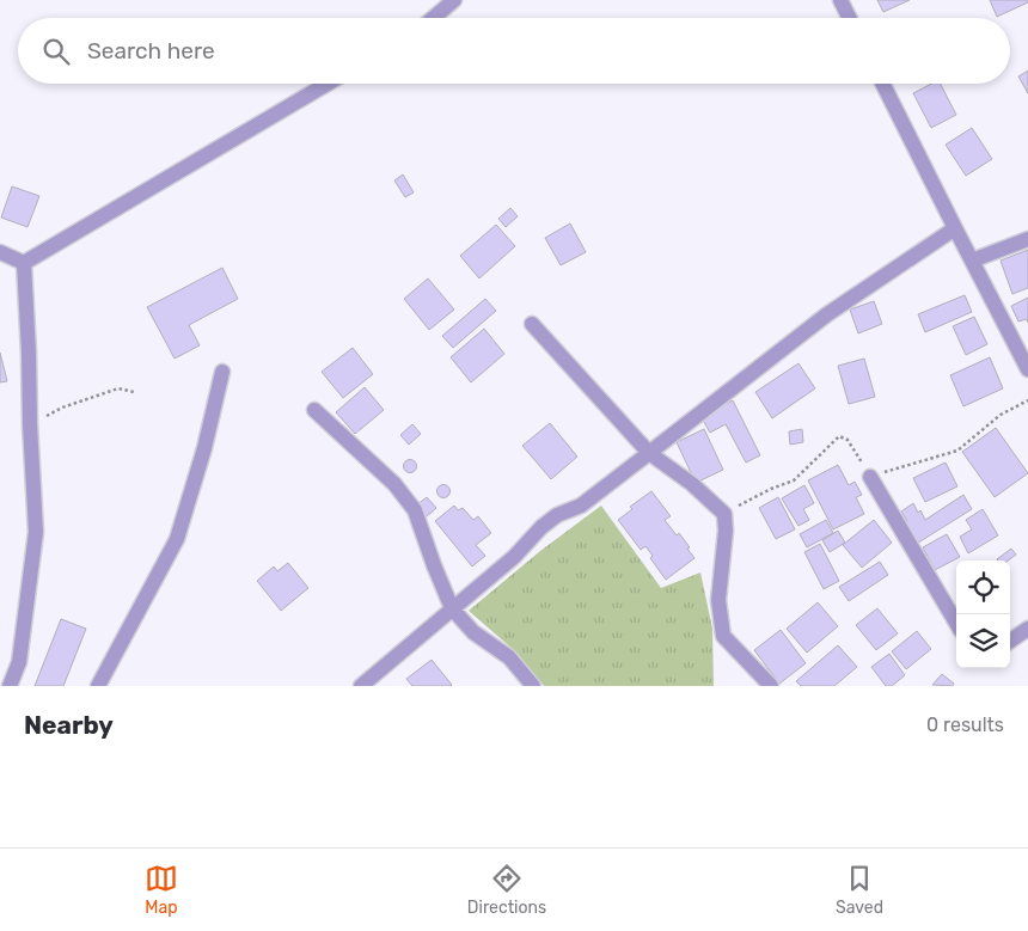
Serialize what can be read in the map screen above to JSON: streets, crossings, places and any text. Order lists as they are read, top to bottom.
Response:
{
  "page": {
    "search": "Search here",
    "heading": ["Nearby", "0 results"],
    "nav": ["Map", "Directions", "Saved"]
  }
}
